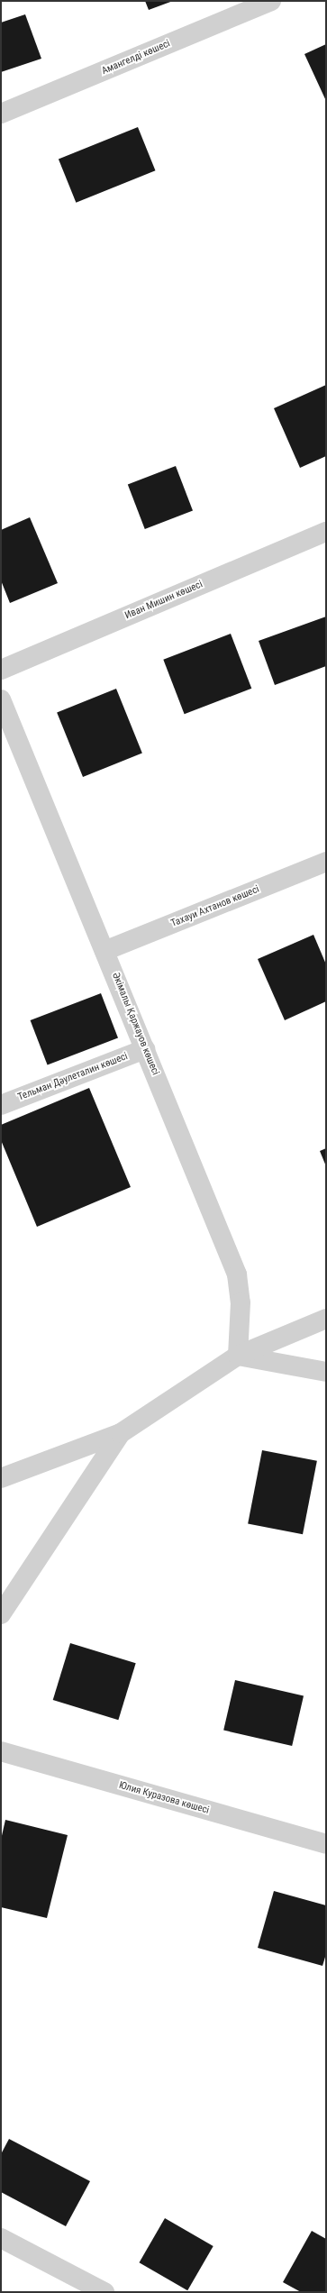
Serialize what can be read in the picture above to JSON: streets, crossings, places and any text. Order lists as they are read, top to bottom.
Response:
{
  "streets": {
    "street": [
      "Амангелді көшесі",
      "Иван Мишин көшесі",
      "Тахауи Ахтанов көшесі",
      "Әкімалы Қаржауов көшесі",
      "Тельман Дәулеталин көшесі",
      "Юлия Куразова көшесі"
    ]
  },
  "crossings": [
    ["Тахауи Ахтанов көшесі", "Әкімалы Қаржауов көшесі"],
    ["Әкімалы Қаржауов көшесі", "Тельман Дәулеталин көшесі"]
  ]
}
